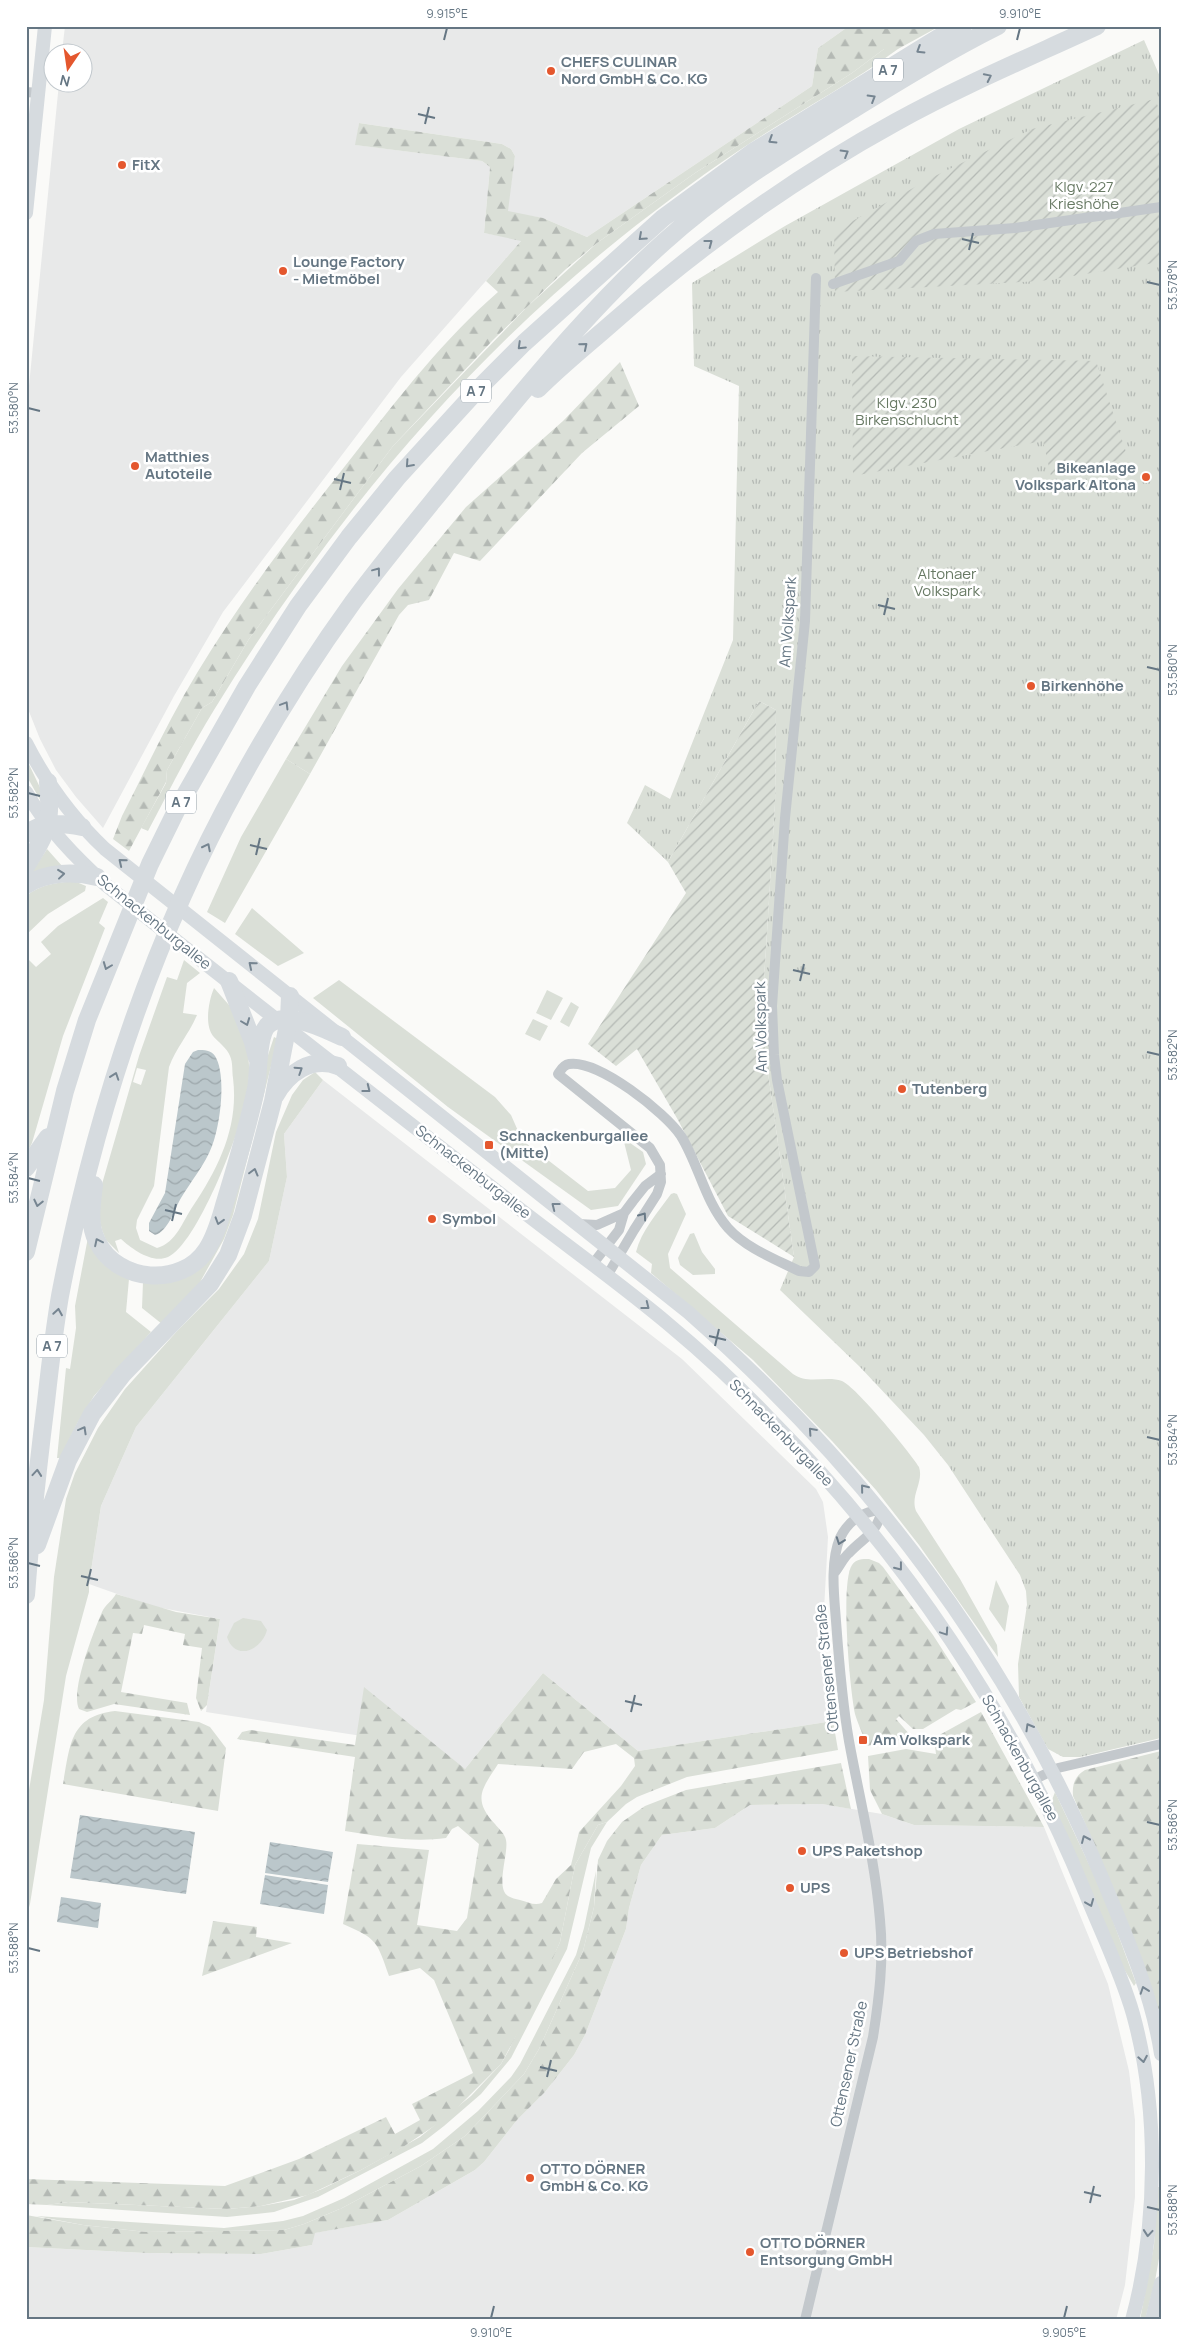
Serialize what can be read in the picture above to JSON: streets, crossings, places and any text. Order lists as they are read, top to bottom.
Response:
{
  "streets": {
    "highway": ["A 7"],
    "main road": ["Schnackenburgallee"],
    "street": ["Am Volkspark", "Ottensener Straße"]
  },
  "crossings": [
    ["Schnackenburgallee", "Ottensener Straße"]
  ],
  "parks": ["Klgv. 227 Krieshöhe", "Klgv. 230 Birkenschlucht", "Altonaer Volkspark"],
  "places": {
    "other": [
      "CHEFS CULINAR Nord GmbH & Co. KG",
      "FitX",
      "Lounge Factory - Mietmöbel",
      "Matthies Autoteile",
      "Bikeanlage Volkspark Altona",
      "Birkenhöhe",
      "Tutenberg",
      "Symbol",
      "UPS Paketshop",
      "UPS",
      "UPS Betriebshof",
      "OTTO DÖRNER GmbH & Co. KG",
      "OTTO DÖRNER Entsorgung GmbH"
    ],
    "transit": ["Schnackenburgallee (Mitte)", "Am Volkspark"]
  },
  "north": "bottom",
  "coordinates": [
    "9.915°E",
    "9.910°E",
    "53.578°N",
    "53.580°N",
    "53.582°N",
    "53.584°N",
    "53.586°N",
    "53.588°N",
    "9.905°E"
  ]
}
